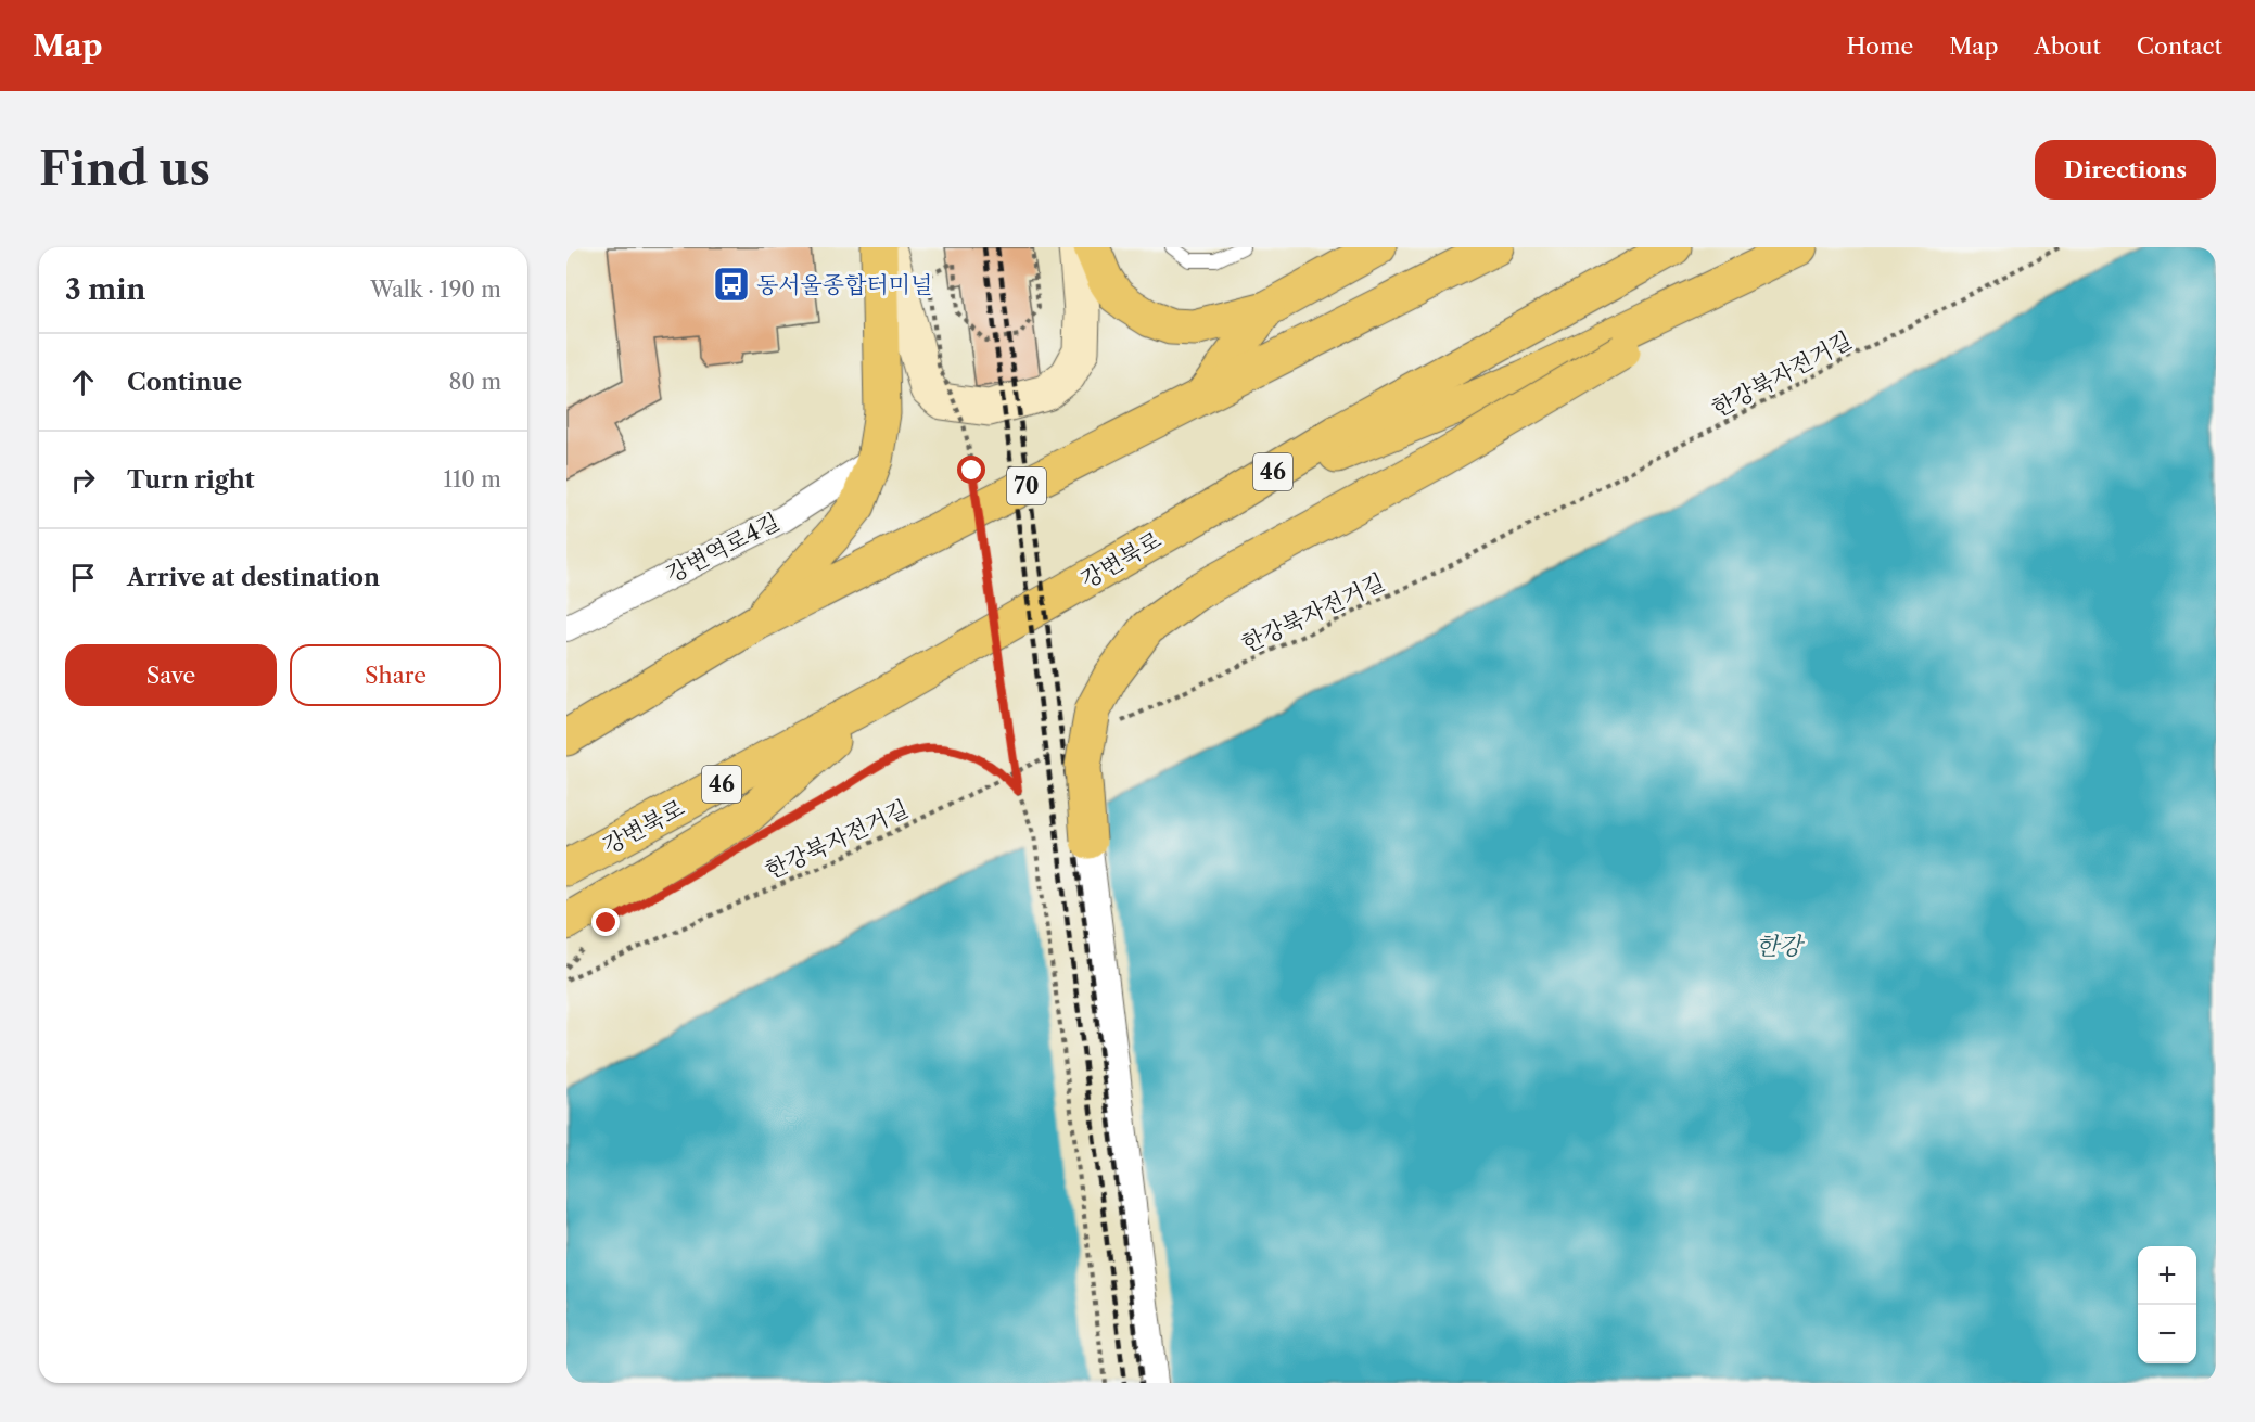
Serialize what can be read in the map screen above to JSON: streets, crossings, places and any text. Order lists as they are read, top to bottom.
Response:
{
  "streets": {
    "highway": ["46", "70", "강변북로"],
    "street": ["강변역로4길"],
    "path": ["한강북자전거길"]
  },
  "water": ["한강"],
  "places": {
    "bus stop": ["동서울종합터미널"]
  },
  "page": {
    "header": "Map",
    "nav": [
      "Home",
      "Map",
      "About",
      "Contact"
    ],
    "buttons": [
      "Directions",
      ["Save", "Share"]
    ],
    "title": "Find us",
    "heading": ["3 min", "Walk · 190 m"],
    "list": [
      ["Continue", "80 m"],
      ["Turn right", "110 m"],
      "Arrive at destination"
    ],
    "map_buttons": ["+", "−"]
  }
}
